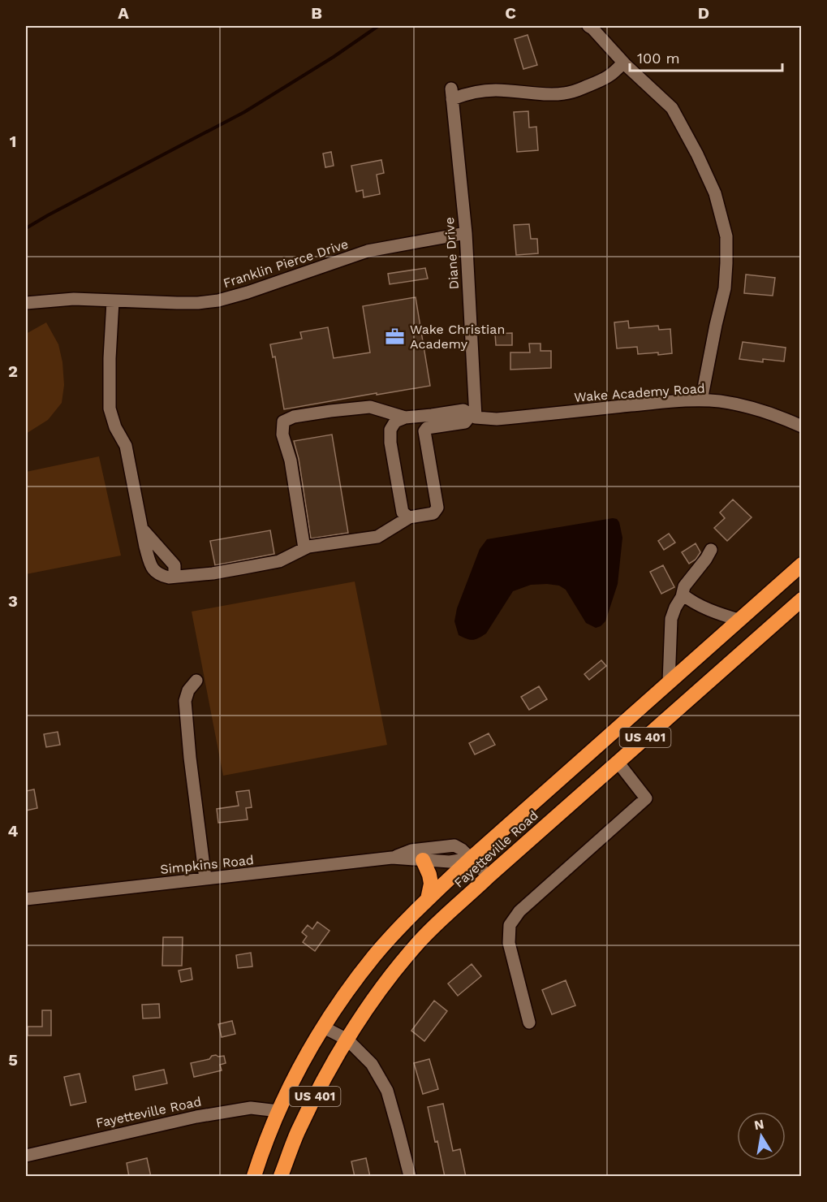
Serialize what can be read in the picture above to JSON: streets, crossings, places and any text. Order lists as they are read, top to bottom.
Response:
{
  "streets": {
    "highway": ["US 401", "Fayetteville Road"],
    "street": [
      "Diane Drive",
      "Franklin Pierce Drive",
      "Wake Academy Road",
      "Simpkins Road"
    ]
  },
  "crossings": [
    ["Diane Drive", "Franklin Pierce Drive"],
    ["Diane Drive", "Wake Academy Road"],
    ["Fayetteville Road", "Simpkins Road"]
  ],
  "places": {
    "office": ["Wake Christian Academy"]
  },
  "scale_bar": "100 m",
  "north": "top",
  "grid": {
    "columns": [
      "A",
      "B",
      "C",
      "D"
    ],
    "rows": [
      "1",
      "2",
      "3",
      "4",
      "5"
    ]
  }
}
